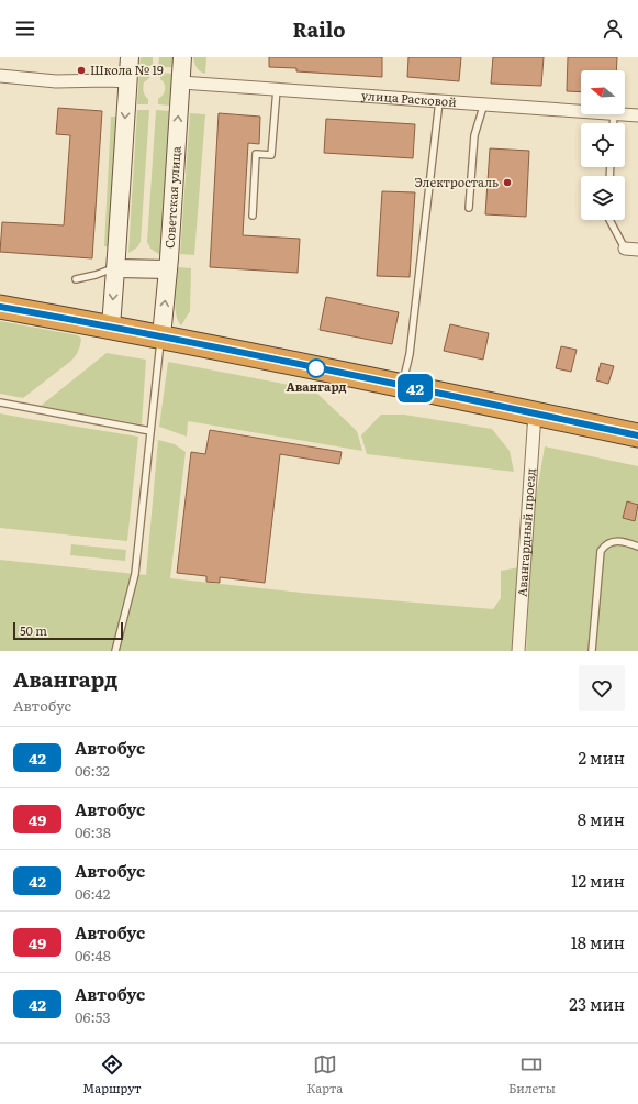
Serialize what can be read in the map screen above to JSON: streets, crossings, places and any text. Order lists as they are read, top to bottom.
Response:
{
  "streets": {
    "main road": ["Советская улица"],
    "street": ["улица Расковой", "Авангардный проезд"]
  },
  "crossings": [
    ["улица Расковой", "Советская улица"]
  ],
  "places": ["Школа № 19", "Электросталь", "Авангард"],
  "lines": ["bus line 42"],
  "scale_bar": "50 m",
  "north": "left",
  "page": {
    "header": "Railo",
    "on_map": "42",
    "scale": "50 m",
    "heading": ["Авангард", "Автобус"],
    "list": [
      {
        "mark": "42",
        "name": "Автобус",
        "note": "06:32",
        "value": "2 мин"
      },
      {
        "mark": "49",
        "name": "Автобус",
        "note": "06:38",
        "value": "8 мин"
      },
      {
        "mark": "42",
        "name": "Автобус",
        "note": "06:42",
        "value": "12 мин"
      },
      {
        "mark": "49",
        "name": "Автобус",
        "note": "06:48",
        "value": "18 мин"
      },
      {
        "mark": "42",
        "name": "Автобус",
        "note": "06:53",
        "value": "23 мин"
      }
    ],
    "tabs": ["Маршрут", "Карта", "Билеты"]
  }
}
